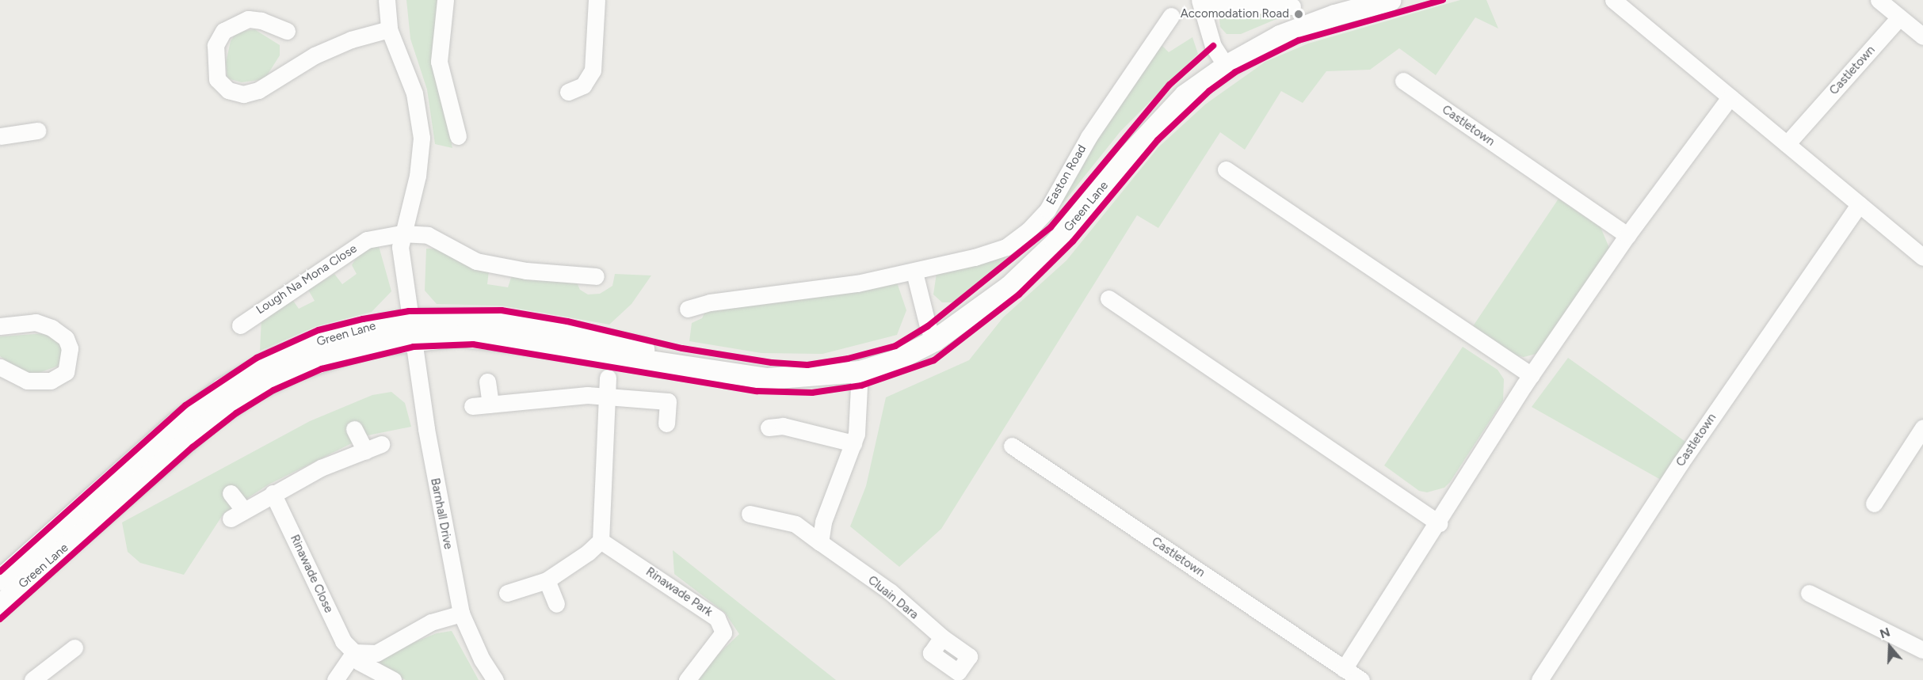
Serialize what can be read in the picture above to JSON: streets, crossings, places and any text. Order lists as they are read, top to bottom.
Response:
{
  "streets": {
    "street": [
      "Castletown",
      "Easton Road",
      "Green Lane",
      "Lough Na Mona Close",
      "Barnhall Drive",
      "Rinawade Close",
      "Rinawade Park",
      "Cluain Dara"
    ]
  },
  "crossings": [
    ["Green Lane", "Barnhall Drive"],
    ["Lough Na Mona Close", "Barnhall Drive"]
  ],
  "places": ["Accomodation Road"],
  "north": "top"
}
